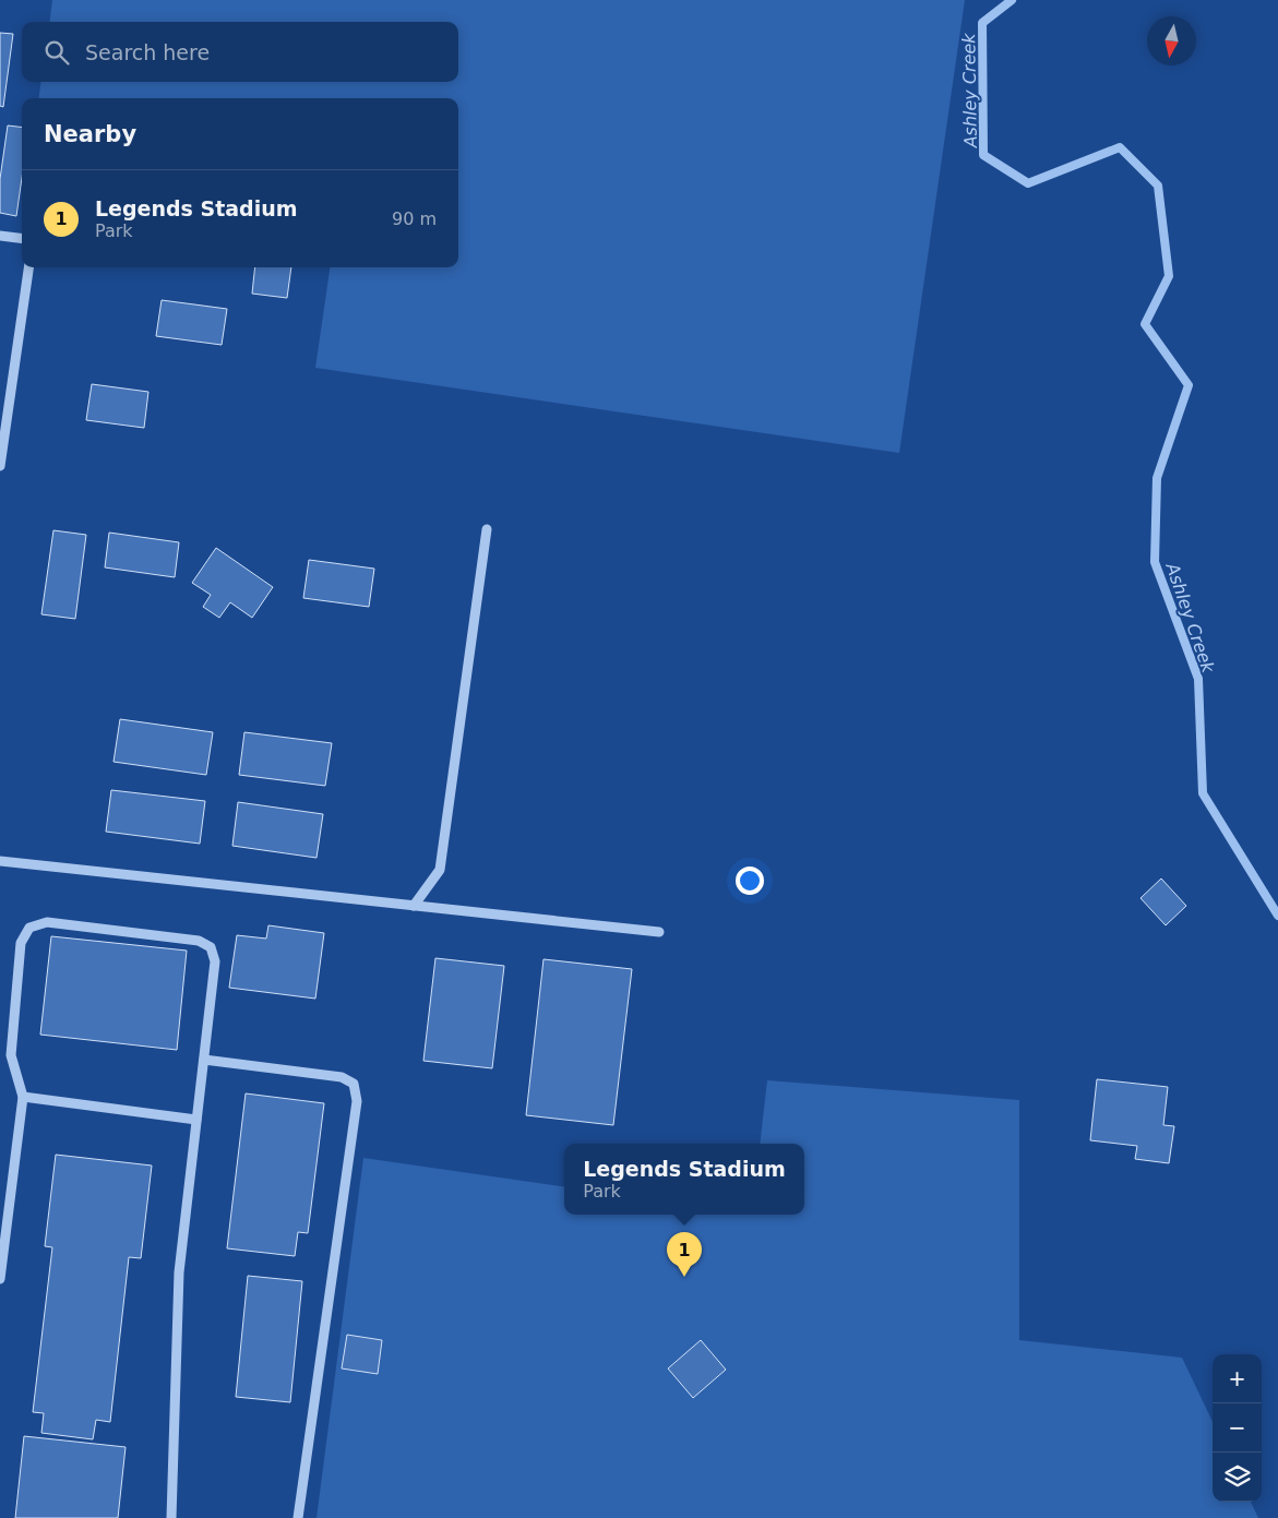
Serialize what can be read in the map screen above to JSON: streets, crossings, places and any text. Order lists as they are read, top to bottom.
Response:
{
  "water": ["Ashley Creek"],
  "north": "bottom",
  "page": {
    "search": "Search here",
    "heading": "Nearby",
    "list": [
      {
        "mark": "1",
        "name": "Legends Stadium",
        "note": "Park",
        "value": "90 m"
      }
    ],
    "popup": ["Legends Stadium", "Park"],
    "pins": "1",
    "map_buttons": ["+", "−"]
  }
}
